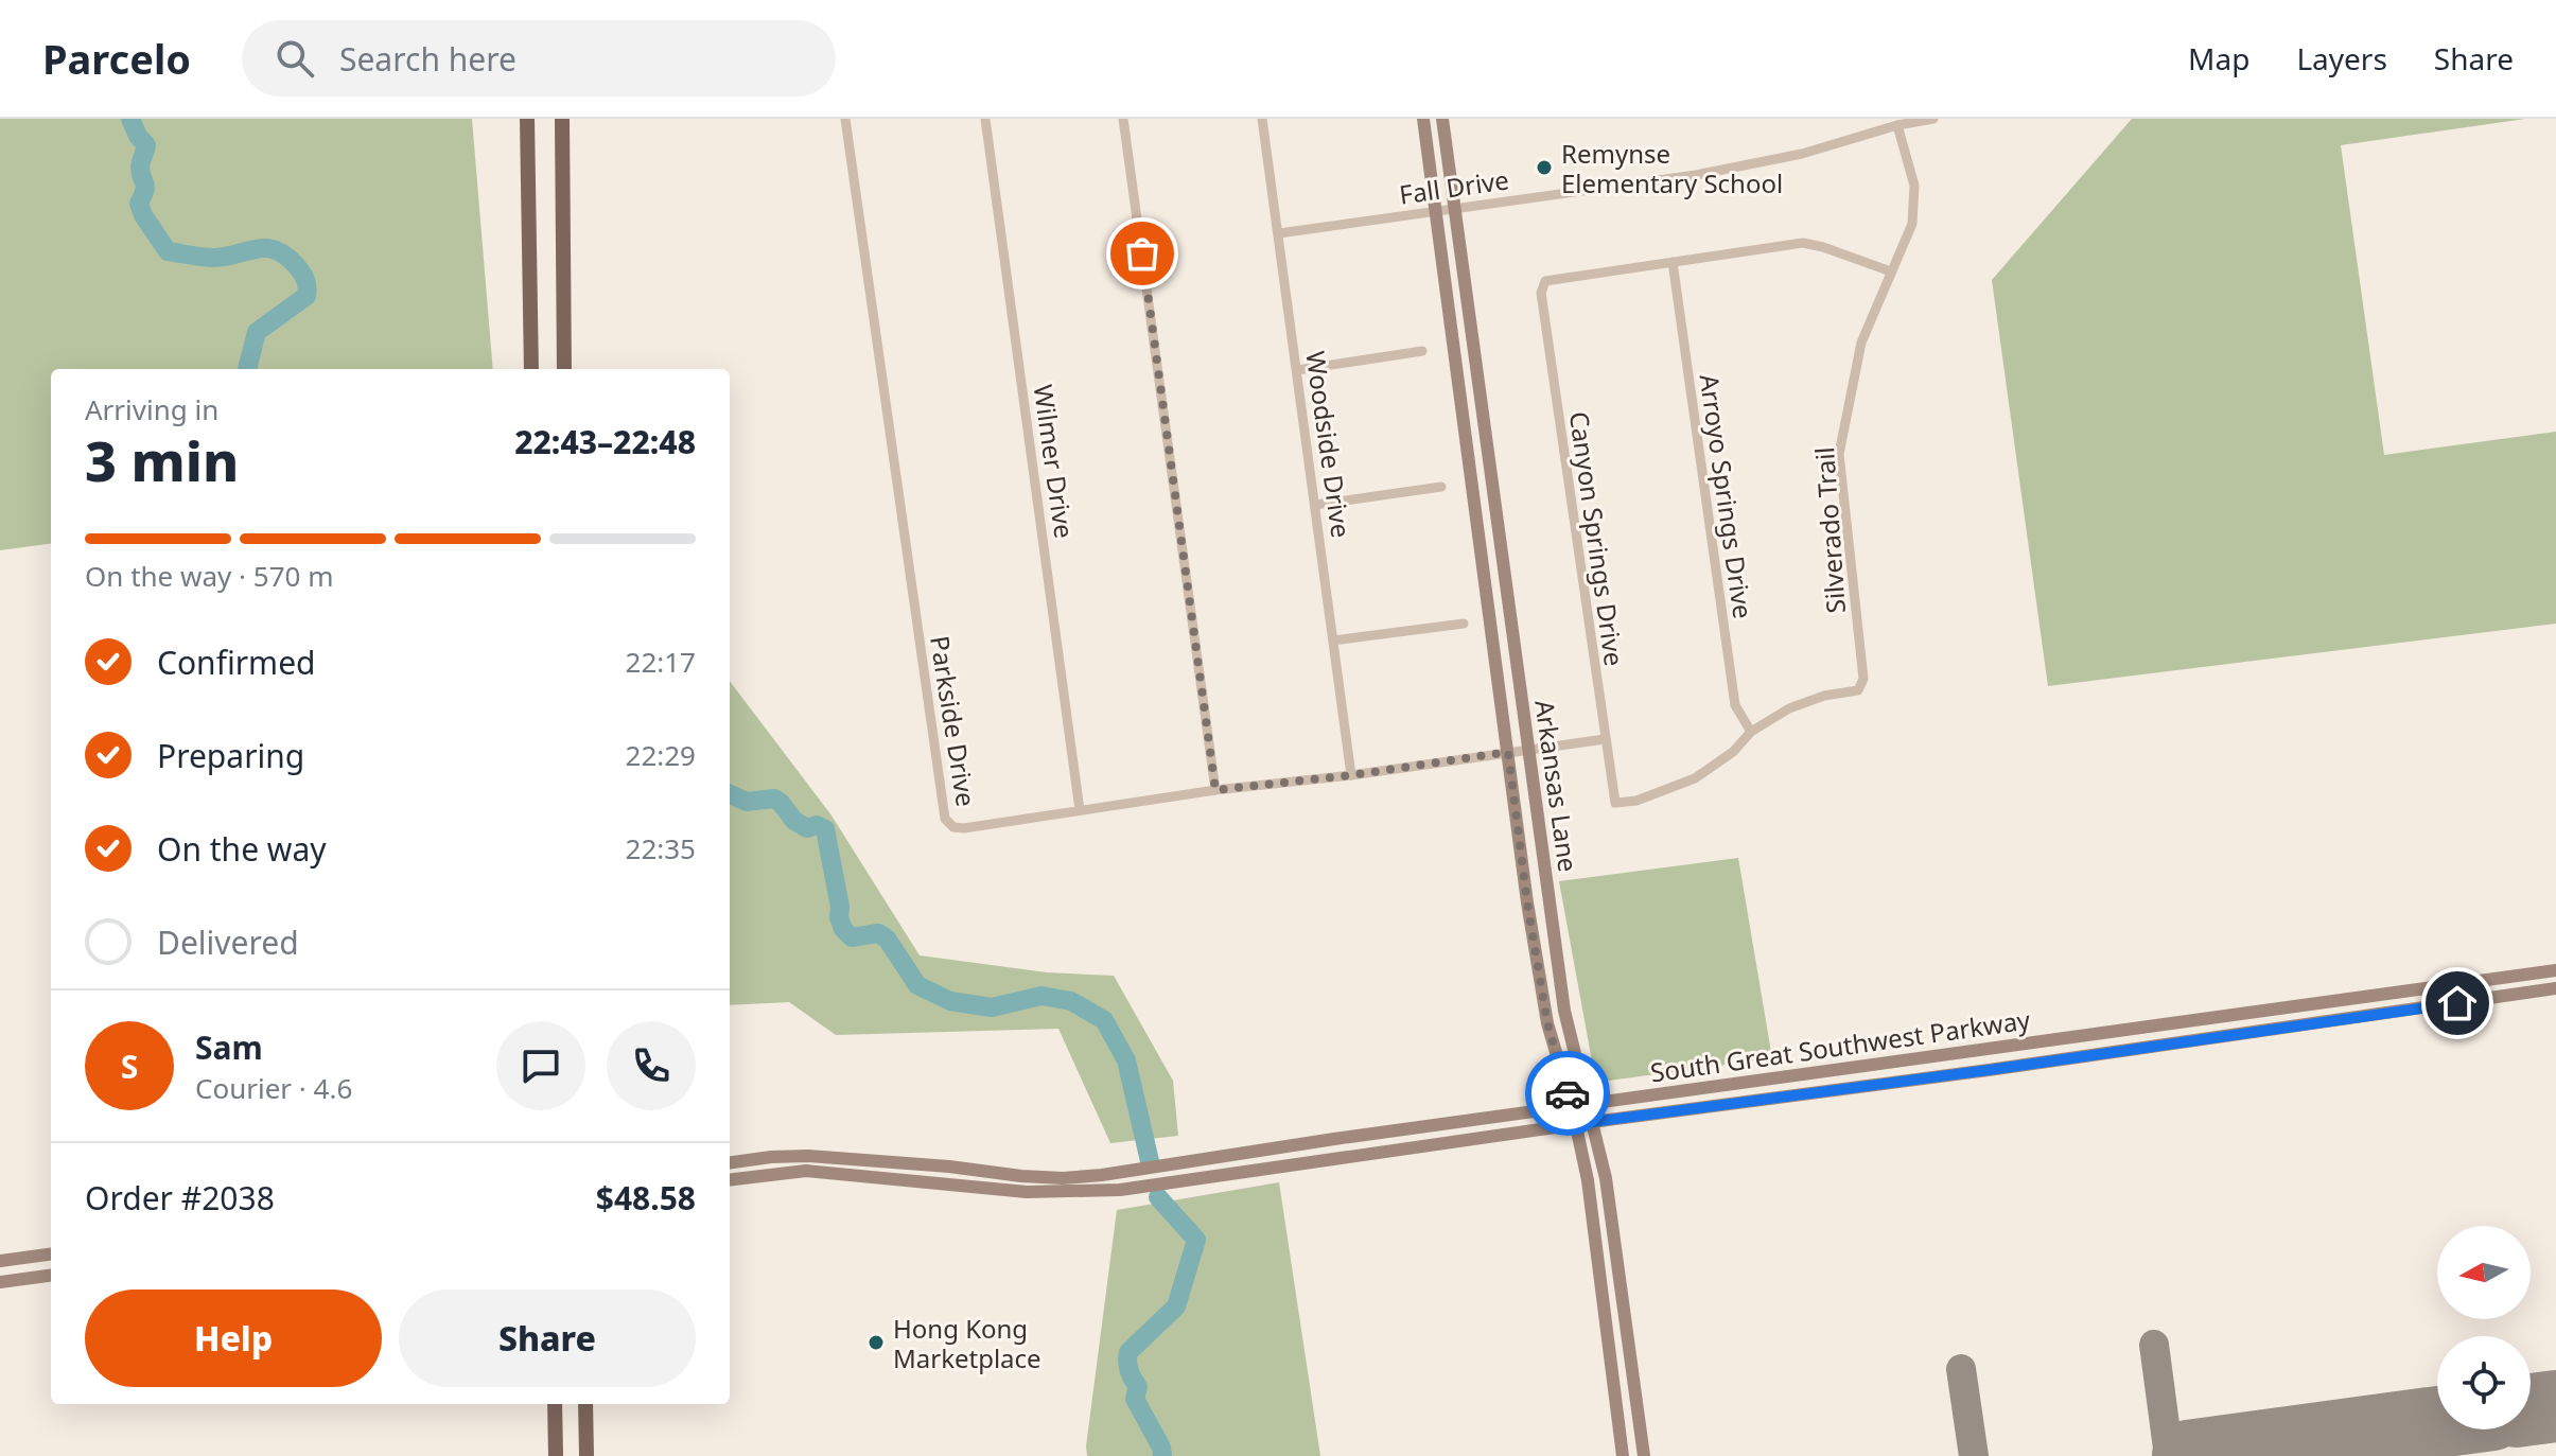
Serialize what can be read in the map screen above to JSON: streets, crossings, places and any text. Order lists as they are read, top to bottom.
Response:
{
  "streets": {
    "main road": ["Arkansas Lane", "South Great Southwest Parkway"],
    "street": [
      "Fall Drive",
      "Woodside Drive",
      "Wilmer Drive",
      "Arroyo Springs Drive",
      "Silverado Trail",
      "Canyon Springs Drive",
      "Parkside Drive"
    ]
  },
  "crossings": [
    ["Fall Drive", "Woodside Drive"],
    ["Fall Drive", "Silverado Trail"],
    ["Fall Drive", "Arkansas Lane"],
    ["Woodside Drive", "Parkside Drive"],
    ["Wilmer Drive", "Parkside Drive"],
    ["Arroyo Springs Drive", "Silverado Trail"],
    ["Arroyo Springs Drive", "Canyon Springs Drive"],
    ["Silverado Trail", "Canyon Springs Drive"],
    ["Canyon Springs Drive", "Parkside Drive"],
    ["Parkside Drive", "Arkansas Lane"],
    ["Arkansas Lane", "South Great Southwest Parkway"]
  ],
  "places": ["Remynse Elementary School", "Hong Kong Marketplace"],
  "north": "left",
  "page": {
    "header": "Parcelo",
    "search": "Search here",
    "nav": ["Map", "Layers", "Share"],
    "heading": ["3 min", "Arriving in", "22:43–22:48"],
    "panel": [
      "Sam",
      "Courier · 4.6",
      "Order #2038",
      "$48.58"
    ],
    "bar": "On the way · 570 m",
    "list": [
      ["Confirmed", "22:17"],
      ["Preparing", "22:29"],
      ["On the way", "22:35"],
      "Delivered"
    ],
    "round": "S",
    "buttons": ["Help", "Share"]
  }
}
